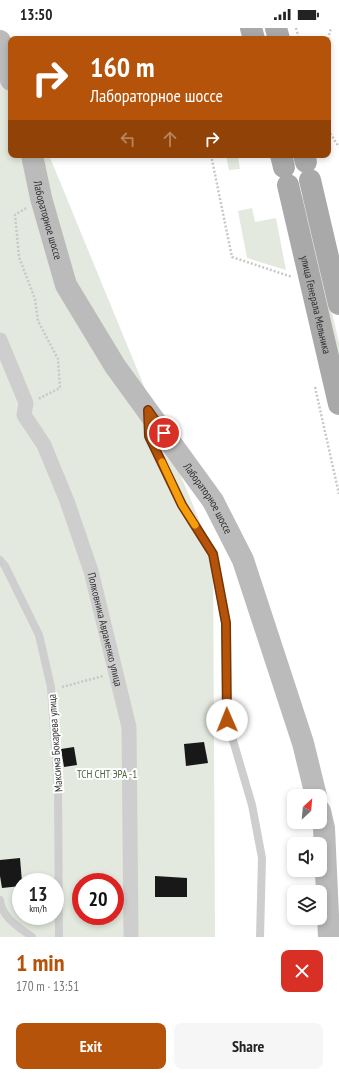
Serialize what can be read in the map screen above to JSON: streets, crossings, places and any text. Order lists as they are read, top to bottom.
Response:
{
  "streets": {
    "main road": ["Лабораторное шоссе", "улица Генерала Мельника"],
    "street": ["Полковника Авраменко улица"],
    "lane": ["Максима Бокарева улица"]
  },
  "parks": ["ТСН СНТ ЭРА -1"],
  "north": "top right",
  "page": {
    "status": "13:50",
    "turn": ["160 m", "Лабораторное шоссе"],
    "speed": "13 km/h",
    "limit": "20",
    "heading": ["1 min", "170 m · 13:51"],
    "buttons": ["Exit", "Share"]
  }
}
